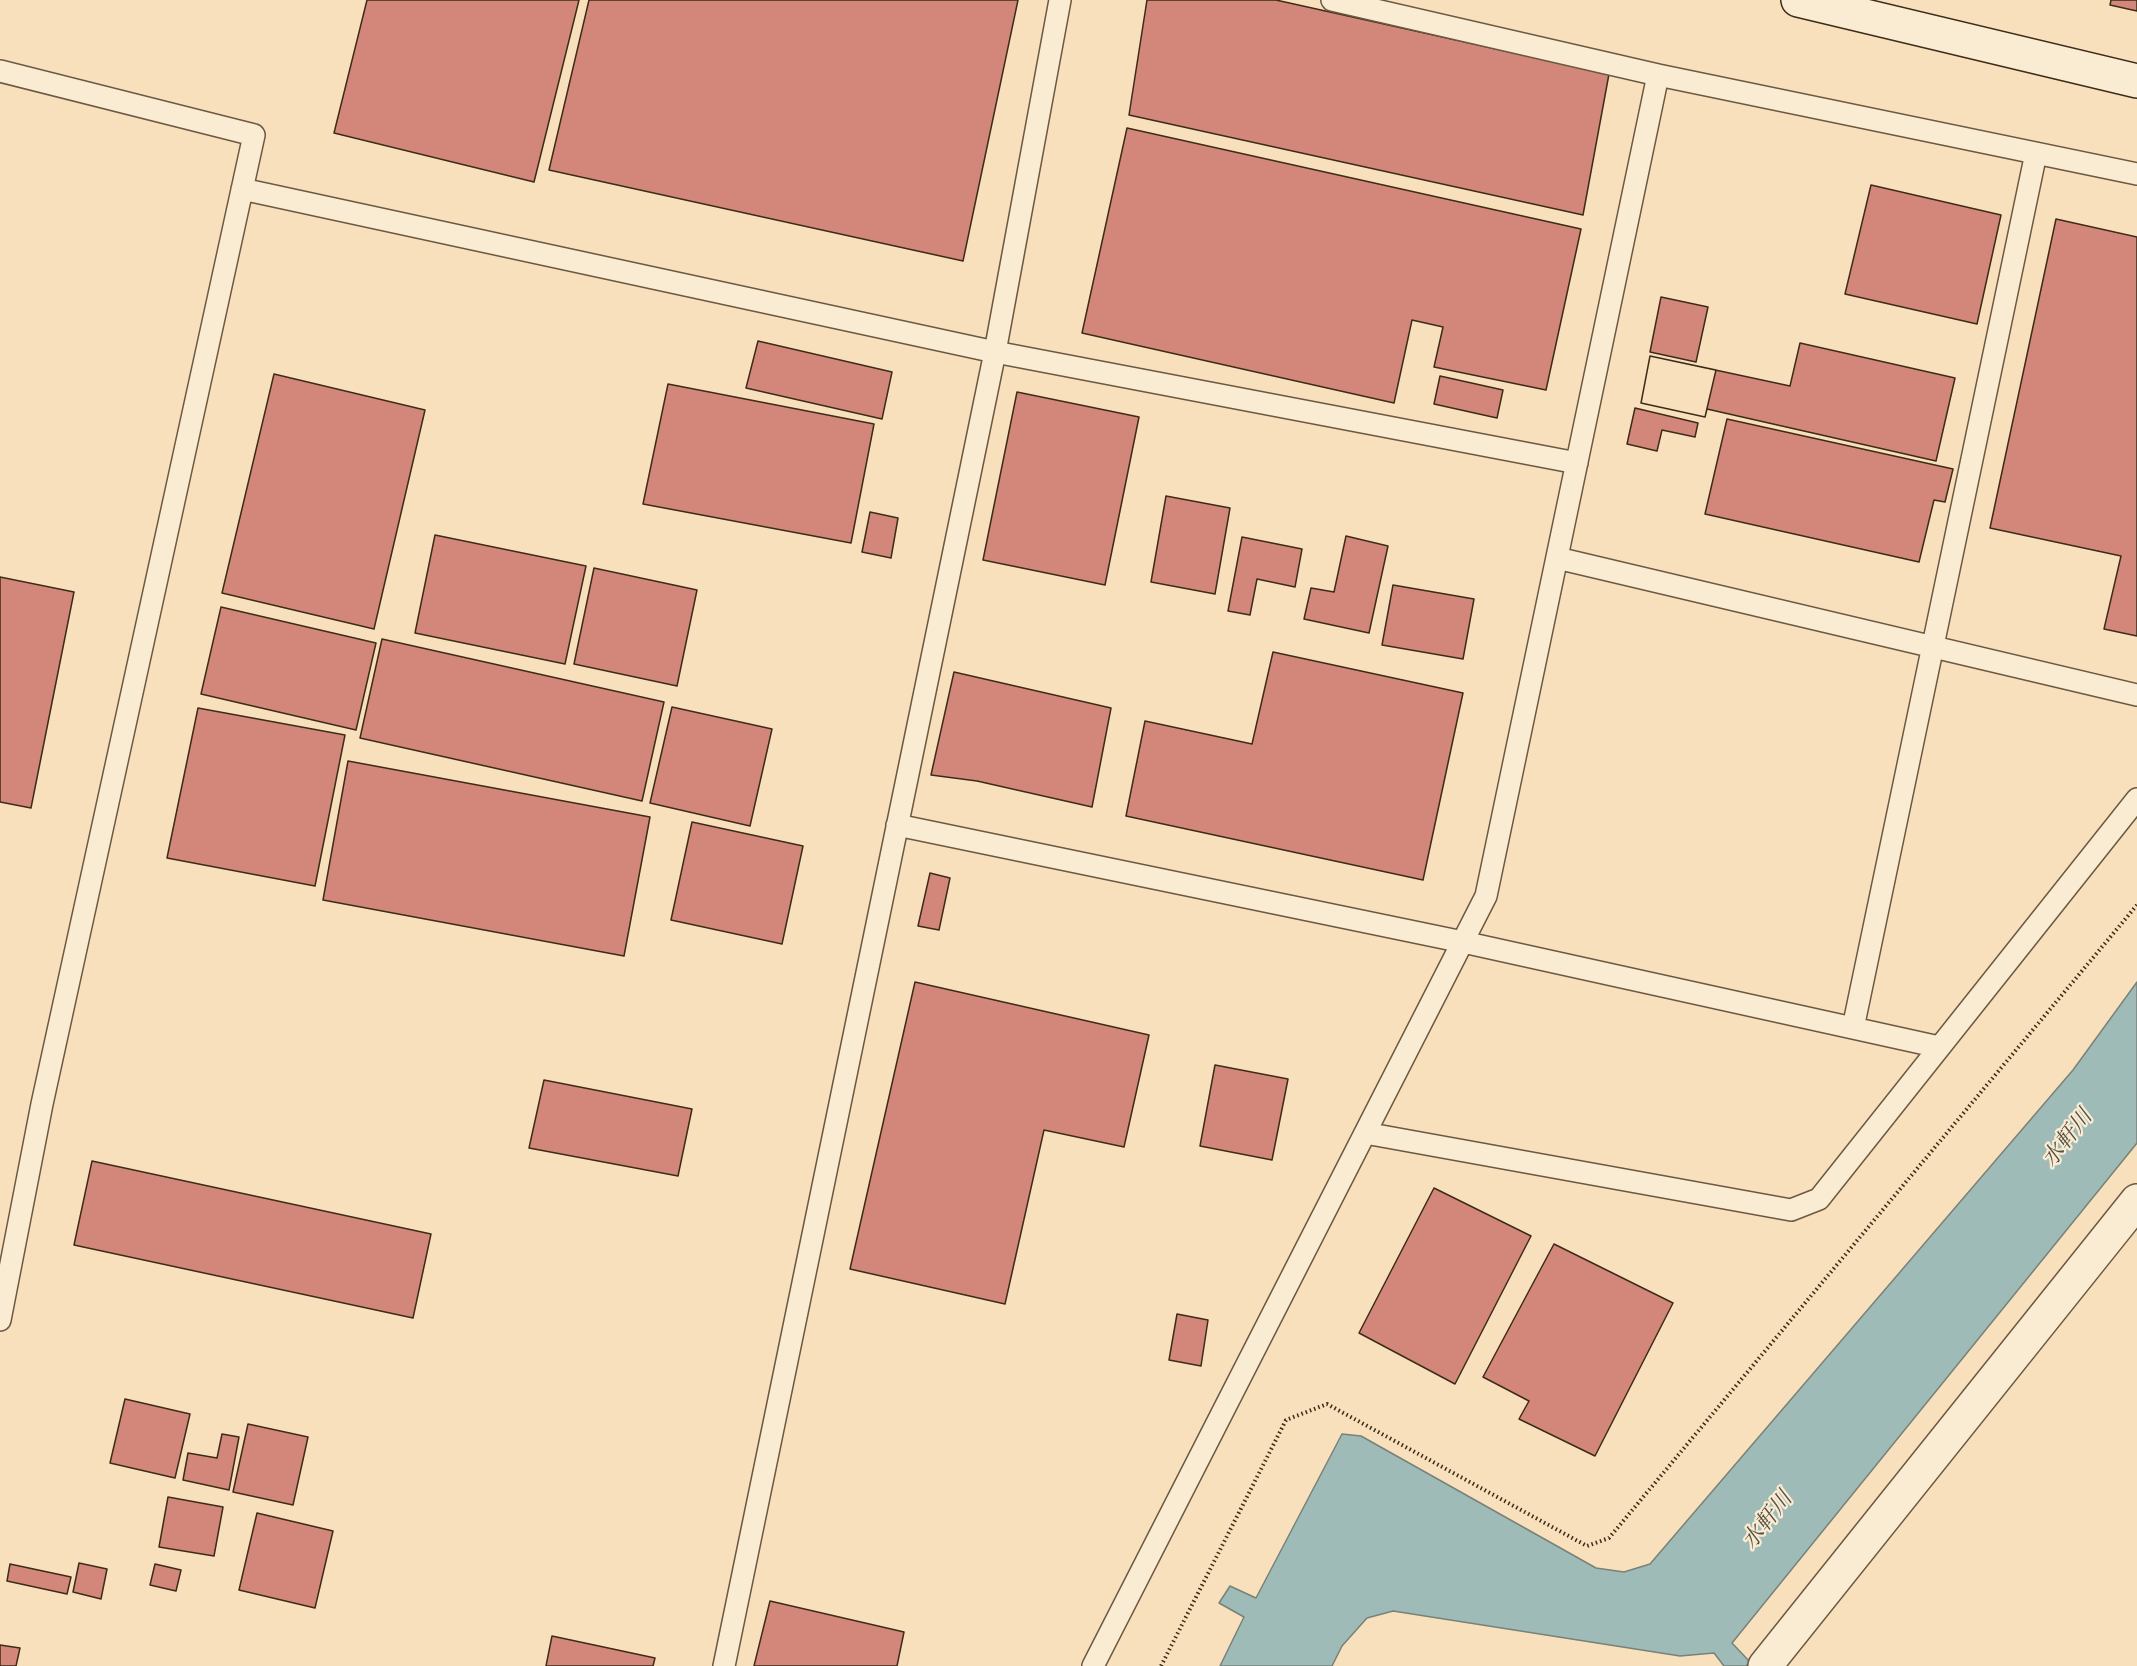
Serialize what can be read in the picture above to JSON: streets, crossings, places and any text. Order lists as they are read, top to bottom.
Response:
{
  "water": ["水軒川"]
}
